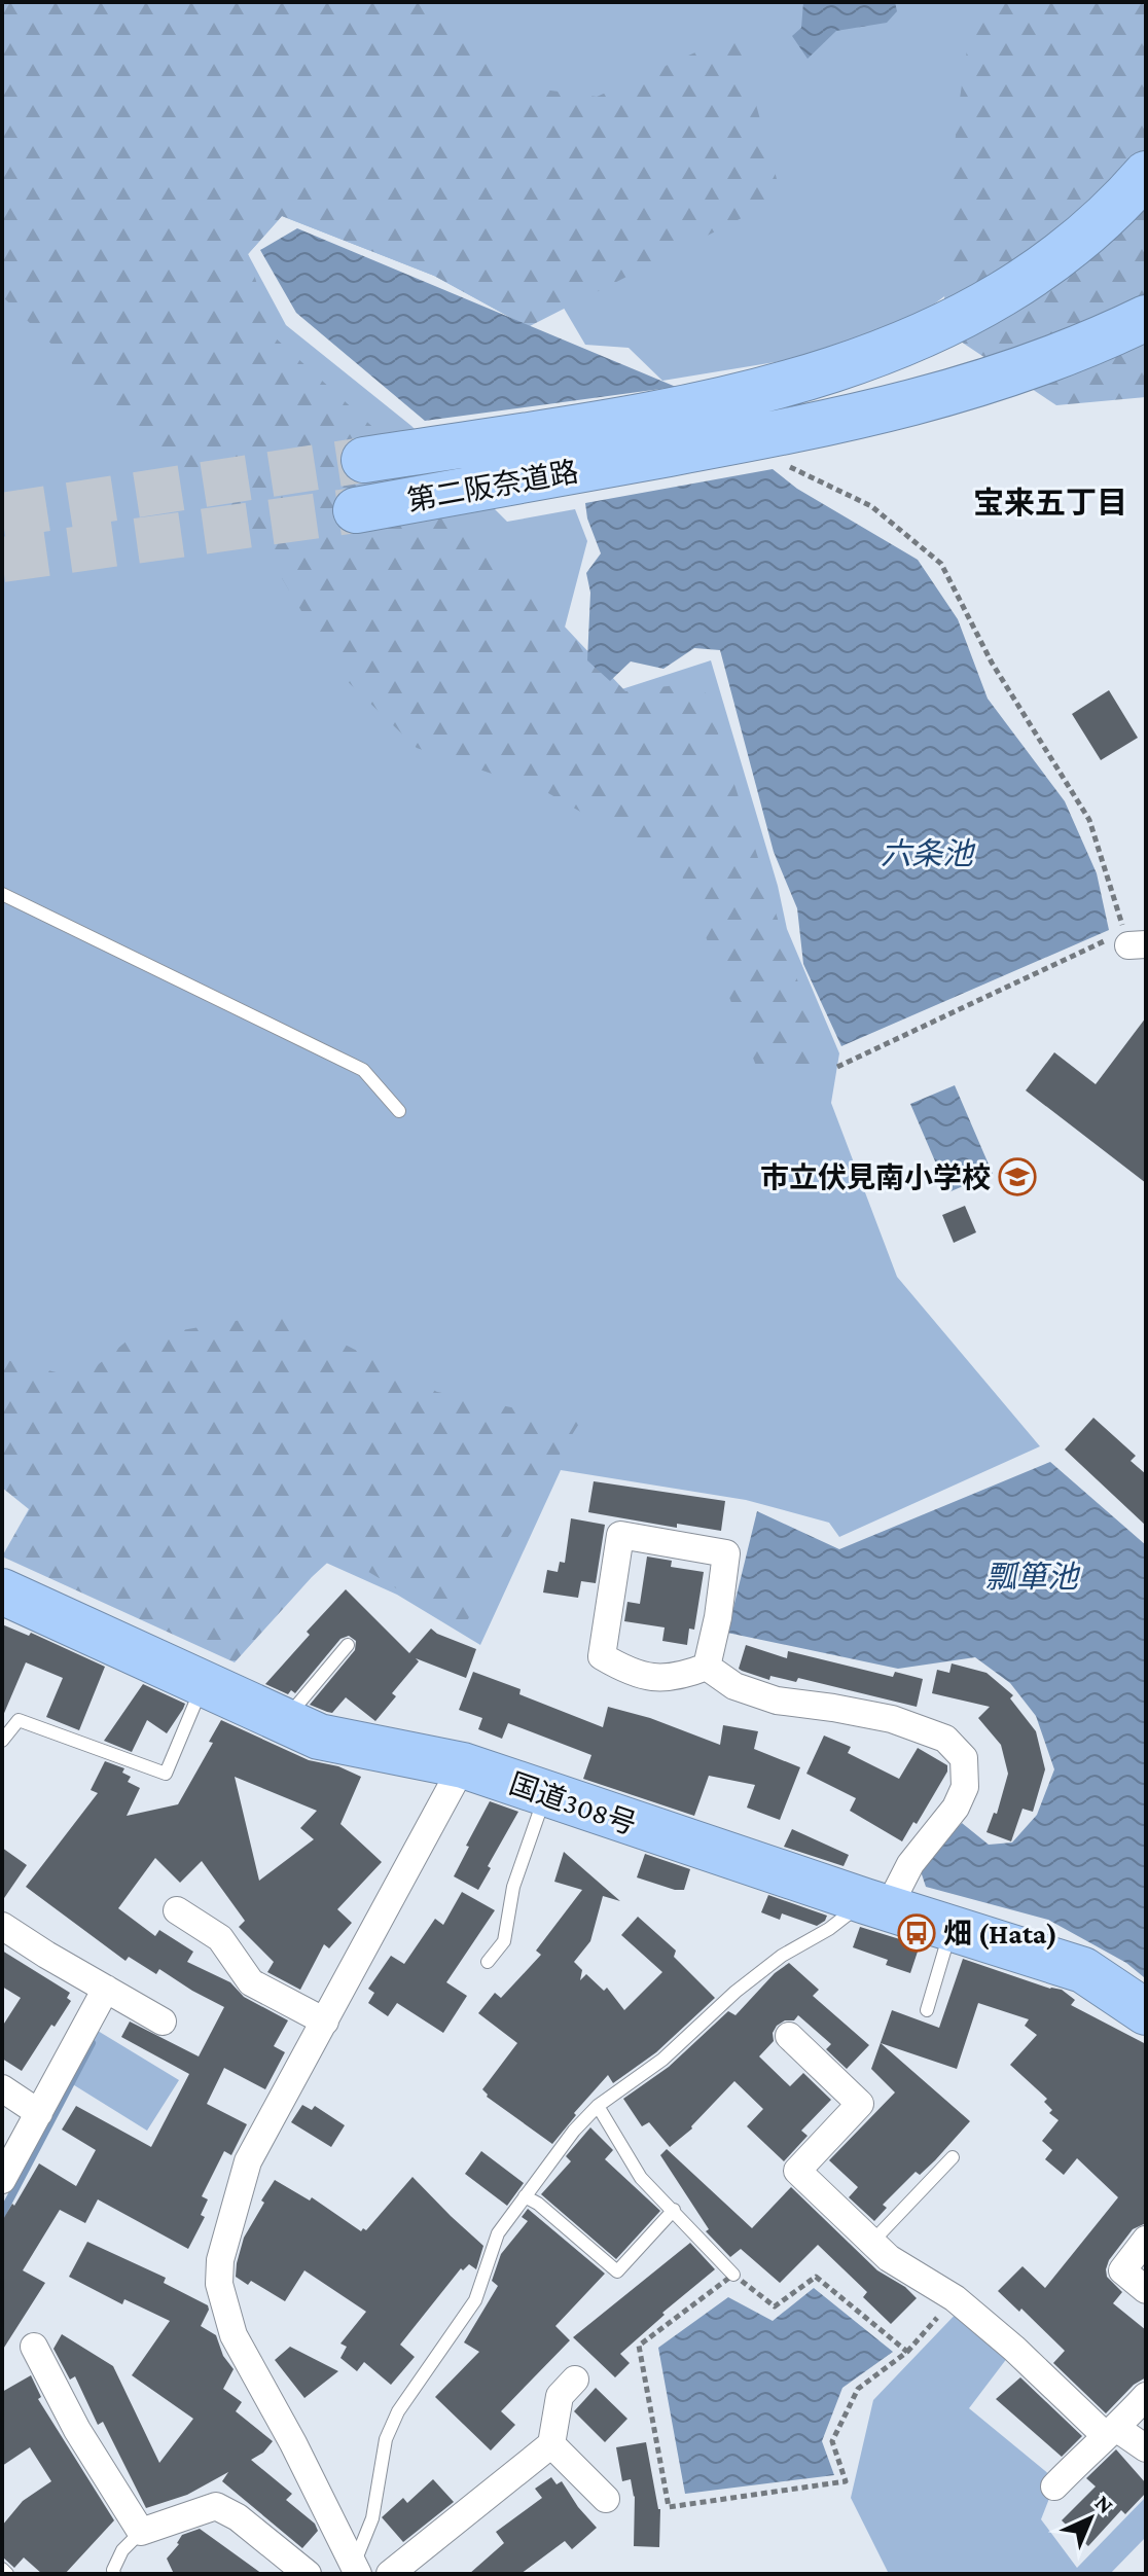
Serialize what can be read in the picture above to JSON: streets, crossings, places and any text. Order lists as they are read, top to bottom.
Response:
{
  "streets": {
    "highway": ["第二阪奈道路", "国道308号"]
  },
  "districts": ["宝来五丁目"],
  "water": ["六条池", "瓢箪池"],
  "places": {
    "school or university": ["市立伏見南小学校"],
    "bus stop": ["畑 (Hata)"]
  },
  "north": "top right"
}
